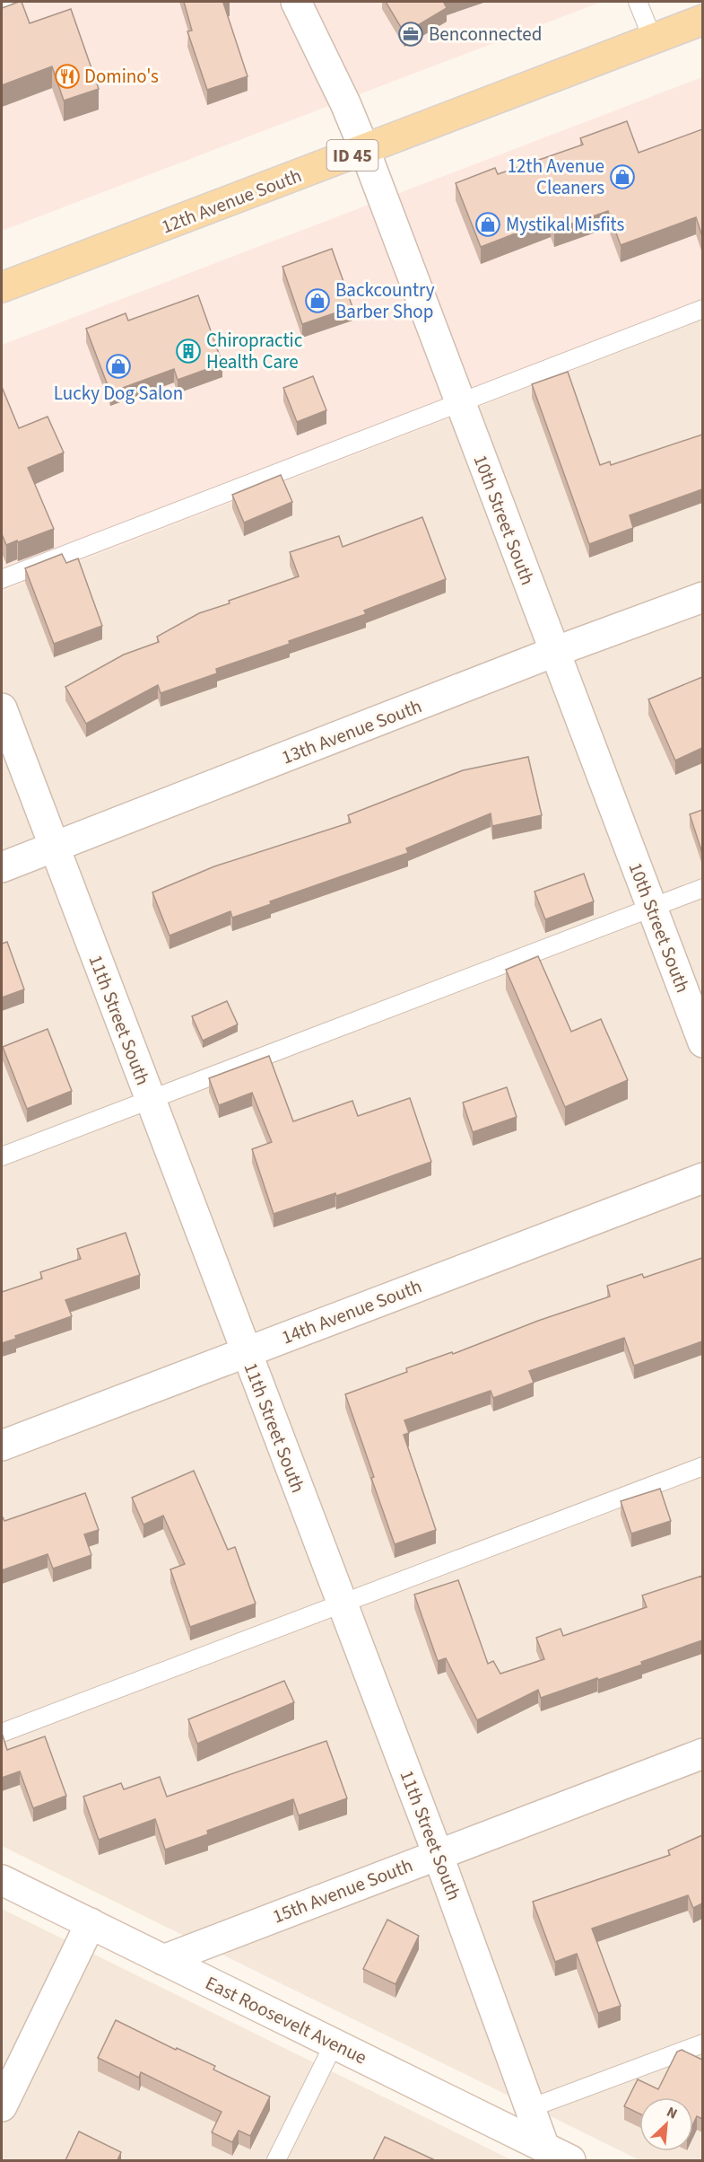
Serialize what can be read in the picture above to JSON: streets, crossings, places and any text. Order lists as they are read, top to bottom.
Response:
{
  "streets": {
    "main road": ["ID 45", "12th Avenue South"],
    "street": [
      "10th Street South",
      "13th Avenue South",
      "11th Street South",
      "14th Avenue South",
      "15th Avenue South",
      "East Roosevelt Avenue"
    ]
  },
  "crossings": [
    ["12th Avenue South", "10th Street South"],
    ["10th Street South", "13th Avenue South"],
    ["13th Avenue South", "11th Street South"],
    ["11th Street South", "14th Avenue South"],
    ["11th Street South", "15th Avenue South"],
    ["11th Street South", "East Roosevelt Avenue"],
    ["15th Avenue South", "East Roosevelt Avenue"]
  ],
  "places": {
    "office": ["Benconnected"],
    "restaurant": ["Domino's"],
    "shop": [
      "12th Avenue Cleaners",
      "Mystikal Misfits",
      "Backcountry Barber Shop",
      "Lucky Dog Salon"
    ],
    "building": ["Chiropractic Health Care"]
  },
  "north": "top right"
}
